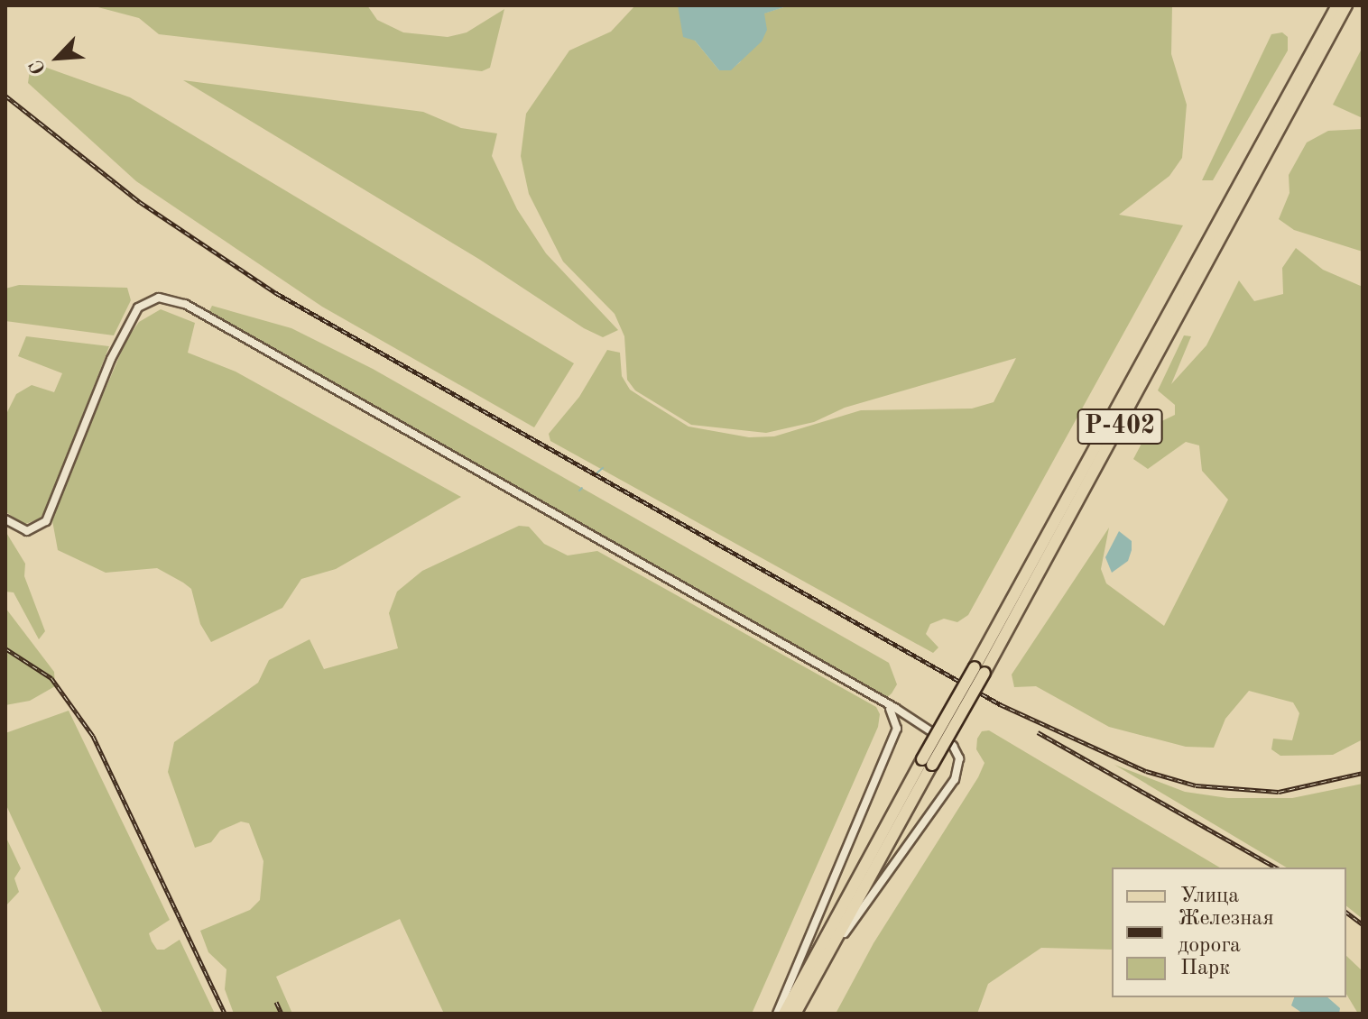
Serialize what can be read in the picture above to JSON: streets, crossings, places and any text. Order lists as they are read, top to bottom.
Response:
{
  "streets": {
    "main road": ["Р-402"]
  },
  "legend": ["Улица", "Железная дорога", "Парк"],
  "north": "bottom left"
}
